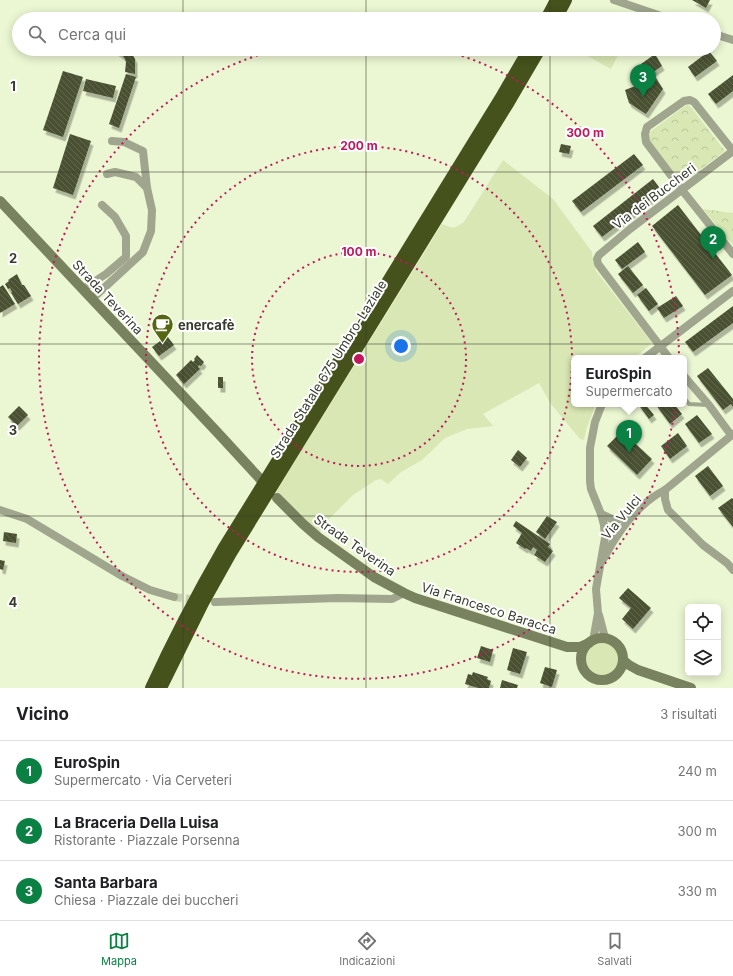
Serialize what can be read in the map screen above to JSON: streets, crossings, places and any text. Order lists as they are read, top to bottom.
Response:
{
  "streets": {
    "highway": ["Strada Statale 675 Umbro-Laziale"],
    "main road": ["Strada Teverina", "Via Francesco Baracca"],
    "street": ["Via dei Buccheri", "Via Vulci"]
  },
  "crossings": [
    ["Strada Teverina", "Via Francesco Baracca"]
  ],
  "places": {
    "cafe": ["enercafè"]
  },
  "page": {
    "search": "Cerca qui",
    "pins": ["3", "2", "1"],
    "popup": ["EuroSpin", "Supermercato"],
    "heading": ["Vicino", "3 risultati"],
    "list": [
      {
        "mark": "1",
        "name": "EuroSpin",
        "note": "Supermercato · Via Cerveteri",
        "value": "240 m"
      },
      {
        "mark": "2",
        "name": "La Braceria Della Luisa",
        "note": "Ristorante · Piazzale Porsenna",
        "value": "300 m"
      },
      {
        "mark": "3",
        "name": "Santa Barbara",
        "note": "Chiesa · Piazzale dei buccheri",
        "value": "330 m"
      }
    ],
    "nav": ["Mappa", "Indicazioni", "Salvati"]
  },
  "grid": {
    "rows": [
      "1",
      "2",
      "3",
      "4"
    ]
  },
  "rings": ["300 m", "200 m", "100 m"]
}
